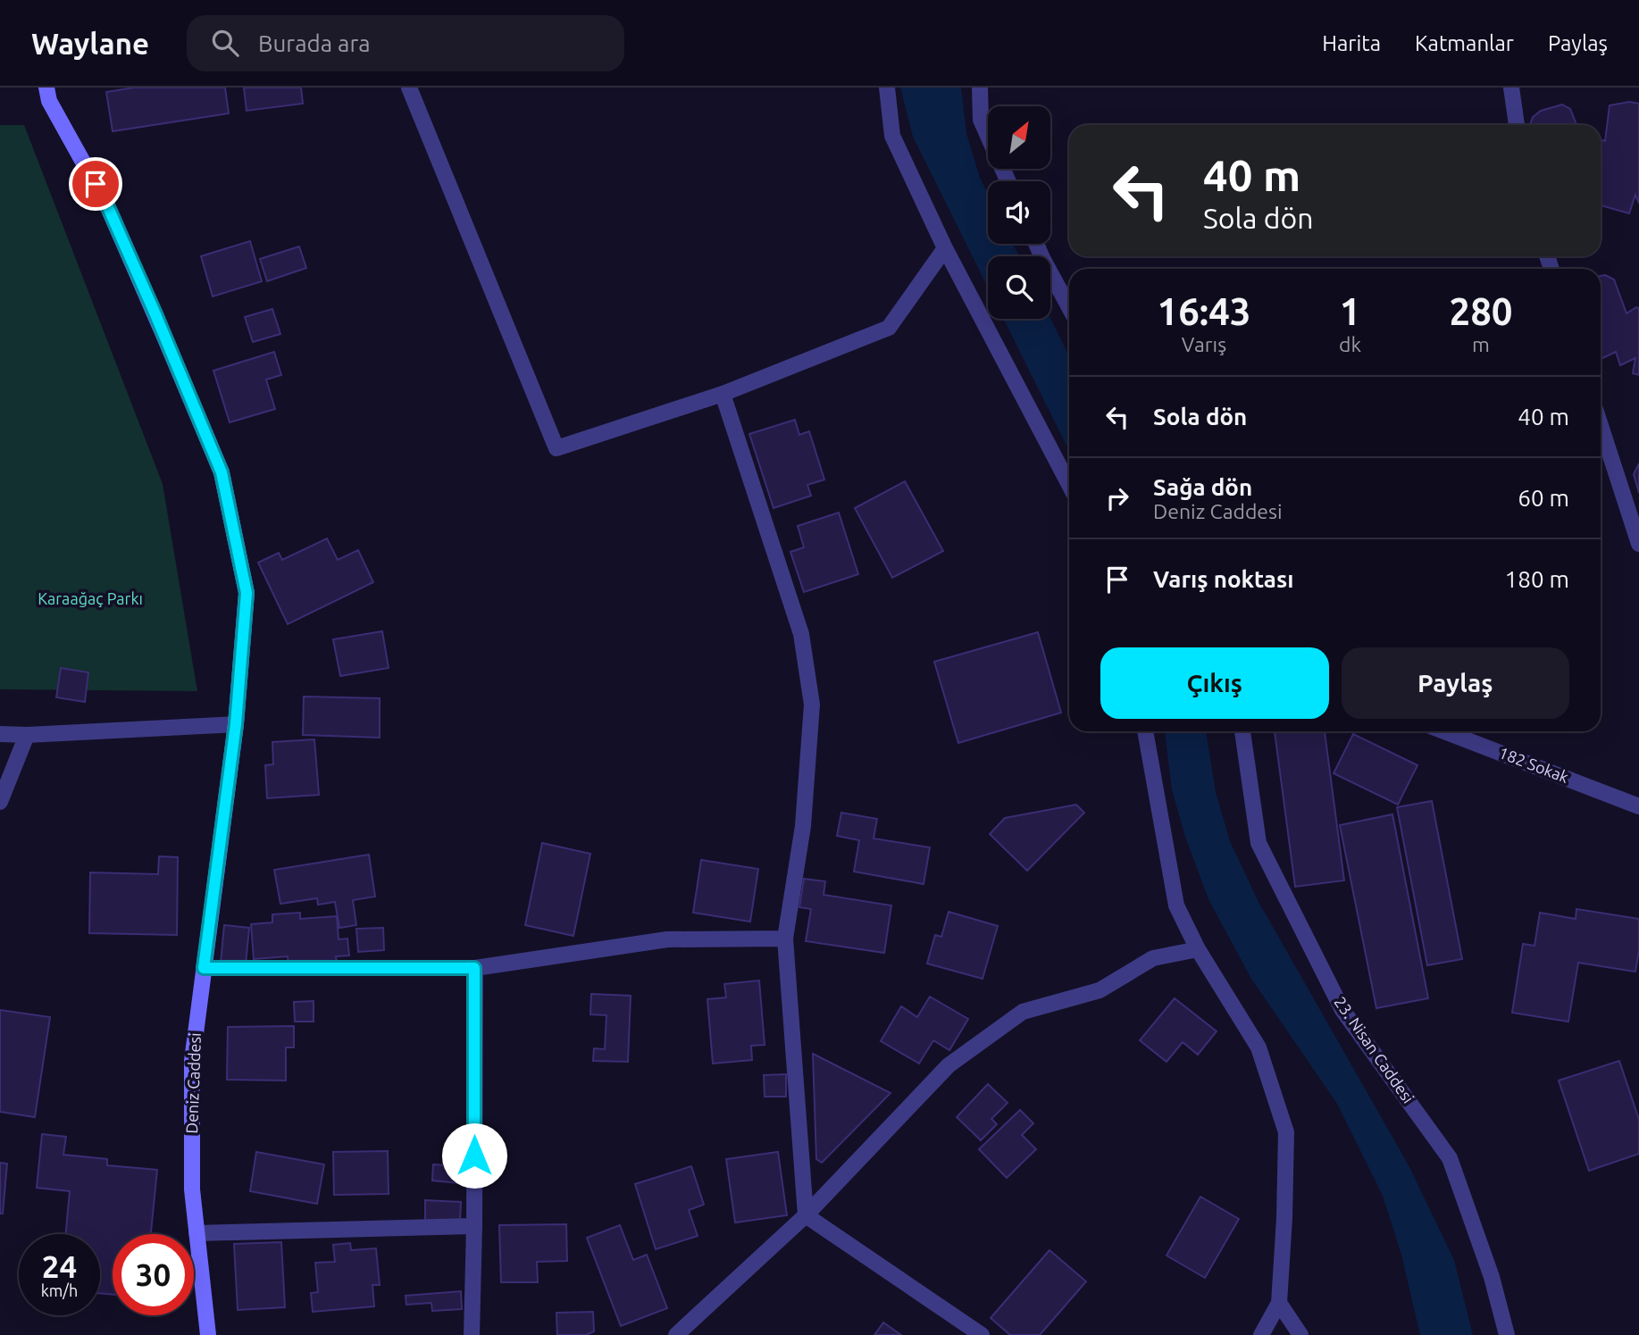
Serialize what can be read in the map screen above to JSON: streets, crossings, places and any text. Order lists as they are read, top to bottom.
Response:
{
  "streets": {
    "street": ["182 Sokak", "23. Nisan Caddesi", "Deniz Caddesi"]
  },
  "parks": ["Karaağaç Parkı"],
  "north": "top right",
  "page": {
    "header": "Waylane",
    "search": "Burada ara",
    "nav": ["Harita", "Katmanlar", "Paylaş"],
    "turn": ["40 m", "Sola dön"],
    "eta": [
      "16:43",
      "Varış",
      "1",
      "dk",
      "280",
      "m"
    ],
    "list": [
      {
        "name": "Sola dön",
        "value": "40 m"
      },
      {
        "name": "Sağa dön",
        "note": "Deniz Caddesi",
        "value": "60 m"
      },
      {
        "name": "Varış noktası",
        "value": "180 m"
      }
    ],
    "buttons": ["Çıkış", "Paylaş"],
    "speed": "24 km/h",
    "limit": "30"
  }
}
